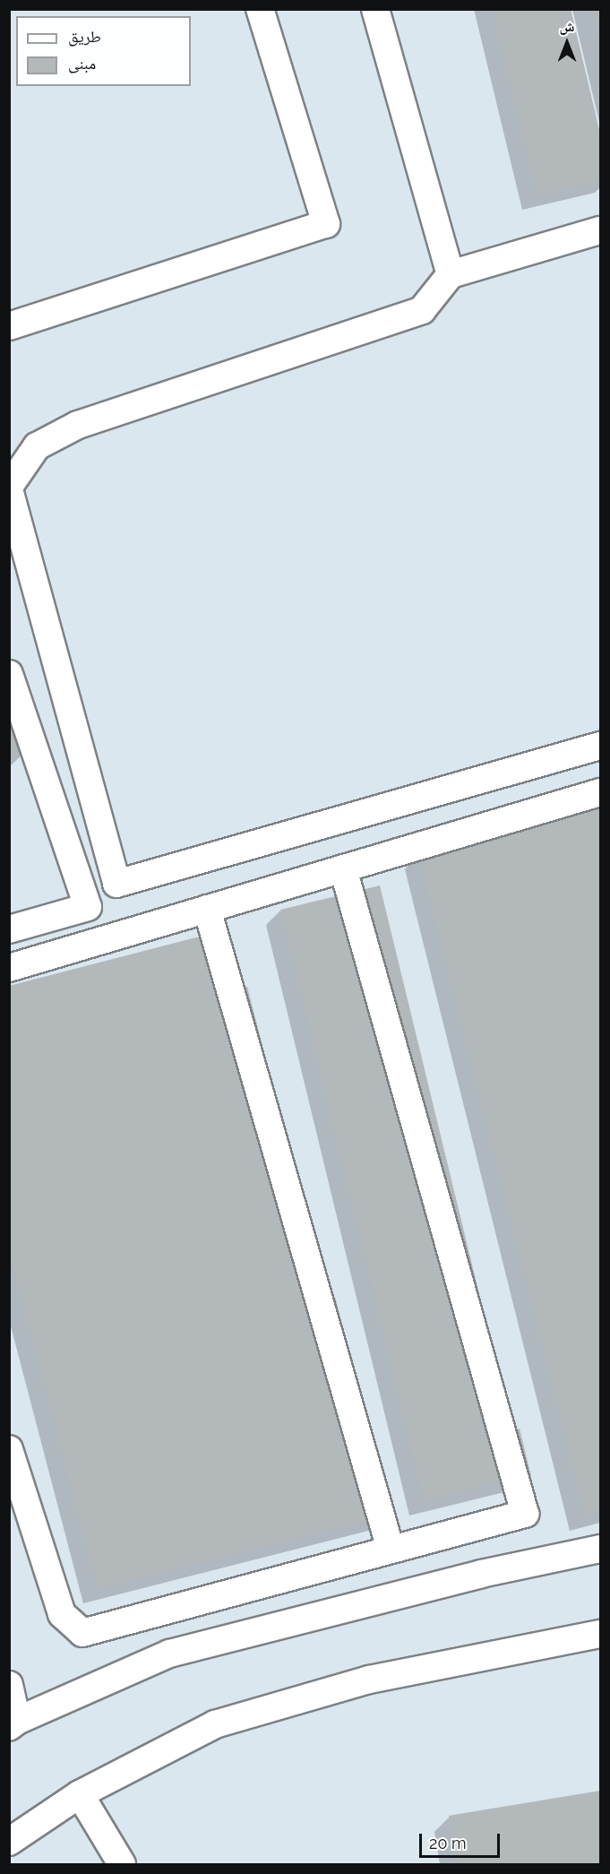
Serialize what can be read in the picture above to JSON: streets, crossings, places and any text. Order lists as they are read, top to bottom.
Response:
{
  "legend": ["طريق", "مبنى"],
  "scale_bar": "20 m",
  "north": "top"
}
